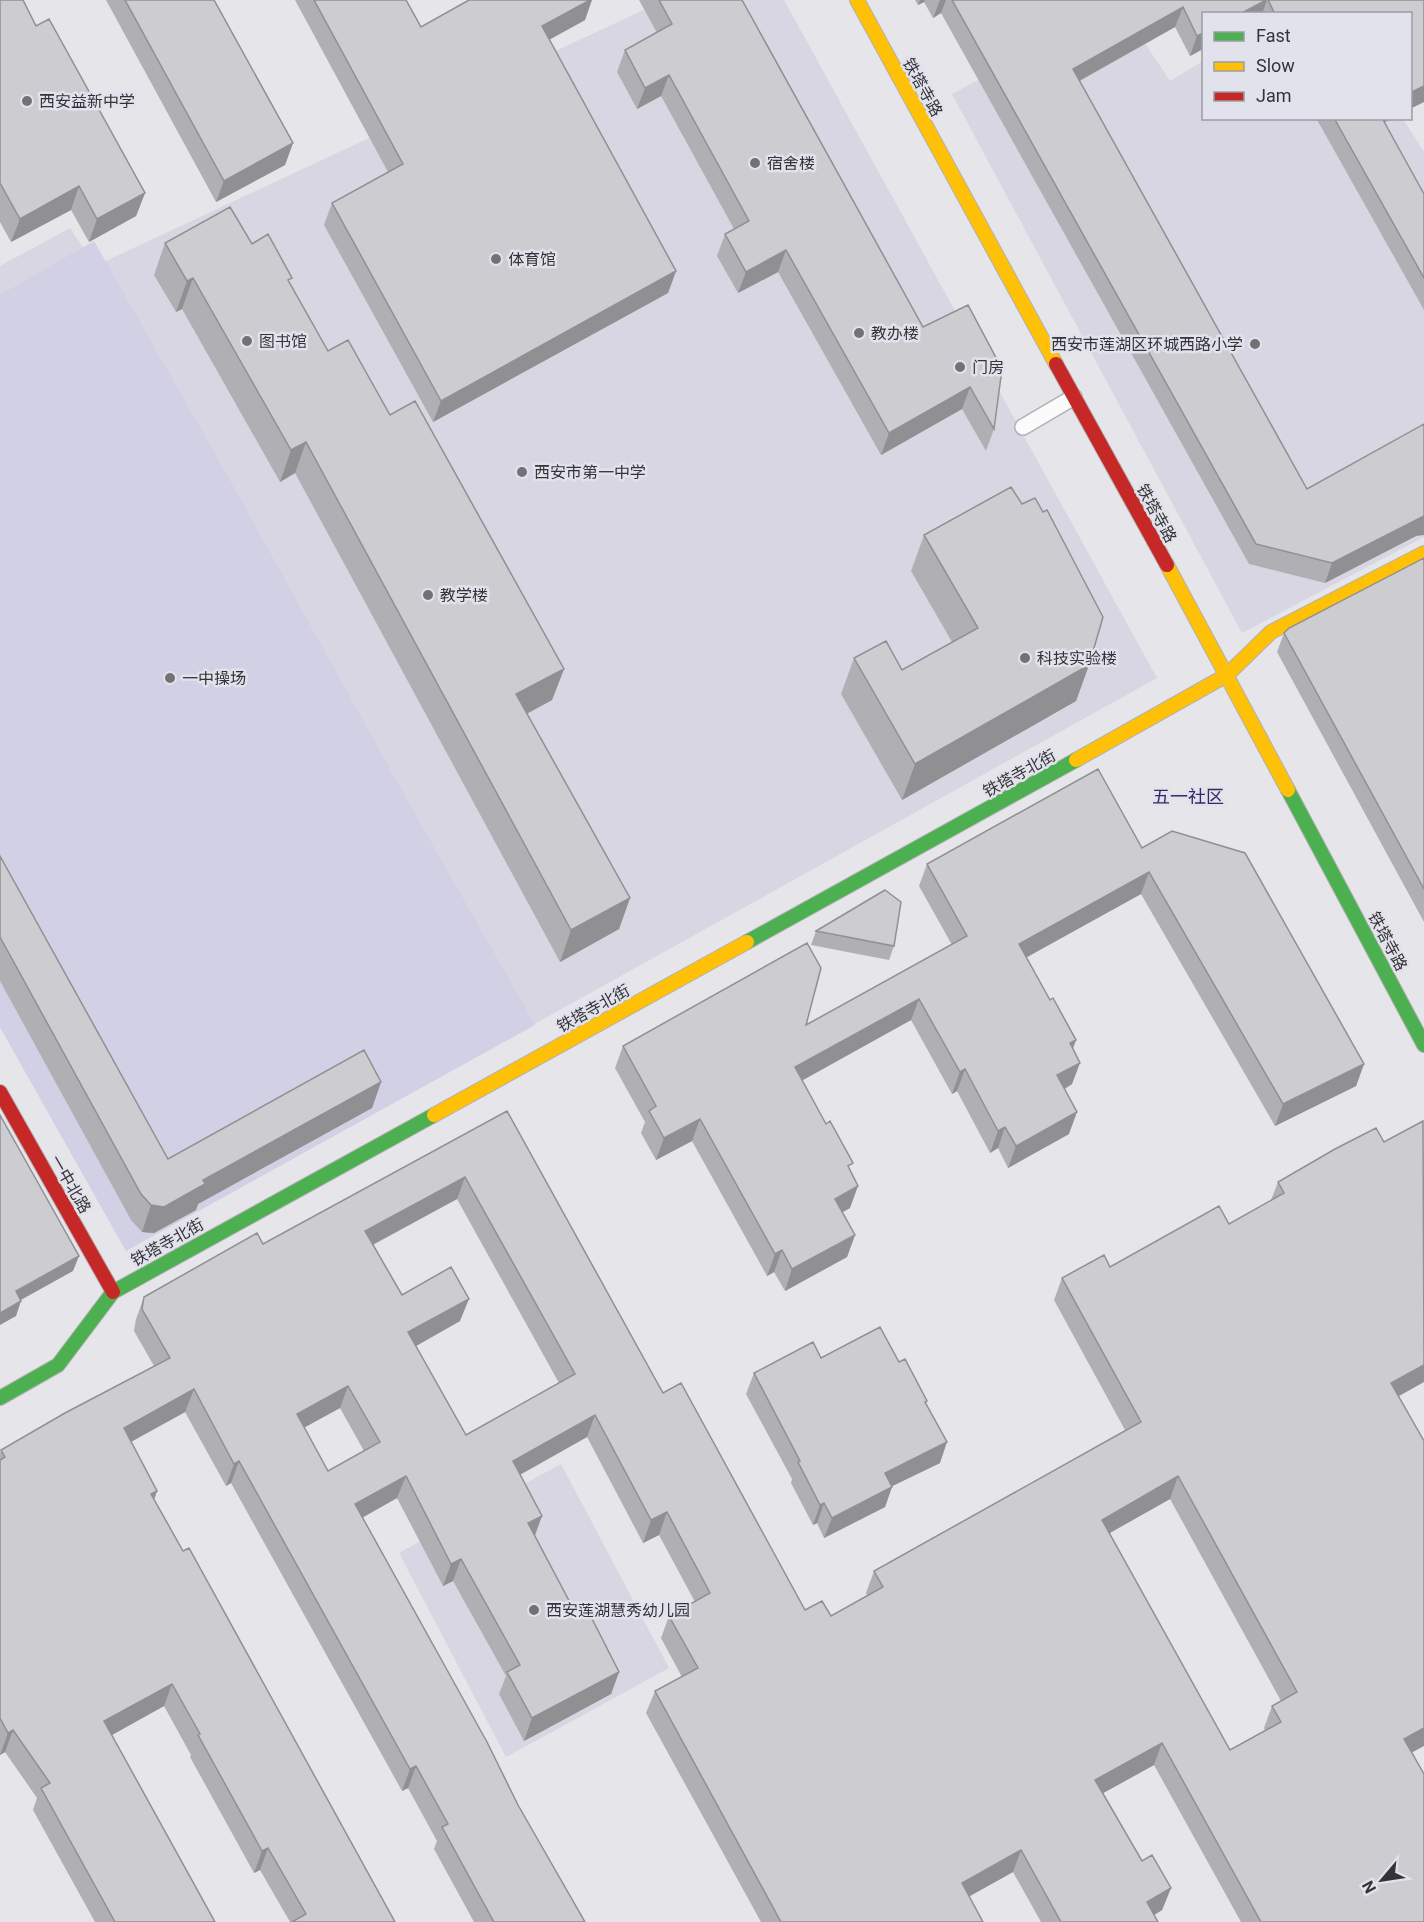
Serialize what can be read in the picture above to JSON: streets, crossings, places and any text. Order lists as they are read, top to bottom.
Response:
{
  "streets": {
    "street": ["铁塔寺路", "铁塔寺北街", "一中北路"]
  },
  "crossings": [
    ["铁塔寺路", "铁塔寺北街"],
    ["铁塔寺北街", "一中北路"]
  ],
  "districts": ["五一社区"],
  "places": [
    "西安益新中学",
    "宿舍楼",
    "体育馆",
    "教办楼",
    "图书馆",
    "西安市莲湖区环城西路小学",
    "门房",
    "西安市第一中学",
    "教学楼",
    "科技实验楼",
    "一中操场",
    "西安莲湖慧秀幼儿园"
  ],
  "legend": ["Fast", "Slow", "Jam"],
  "north": "bottom left"
}
